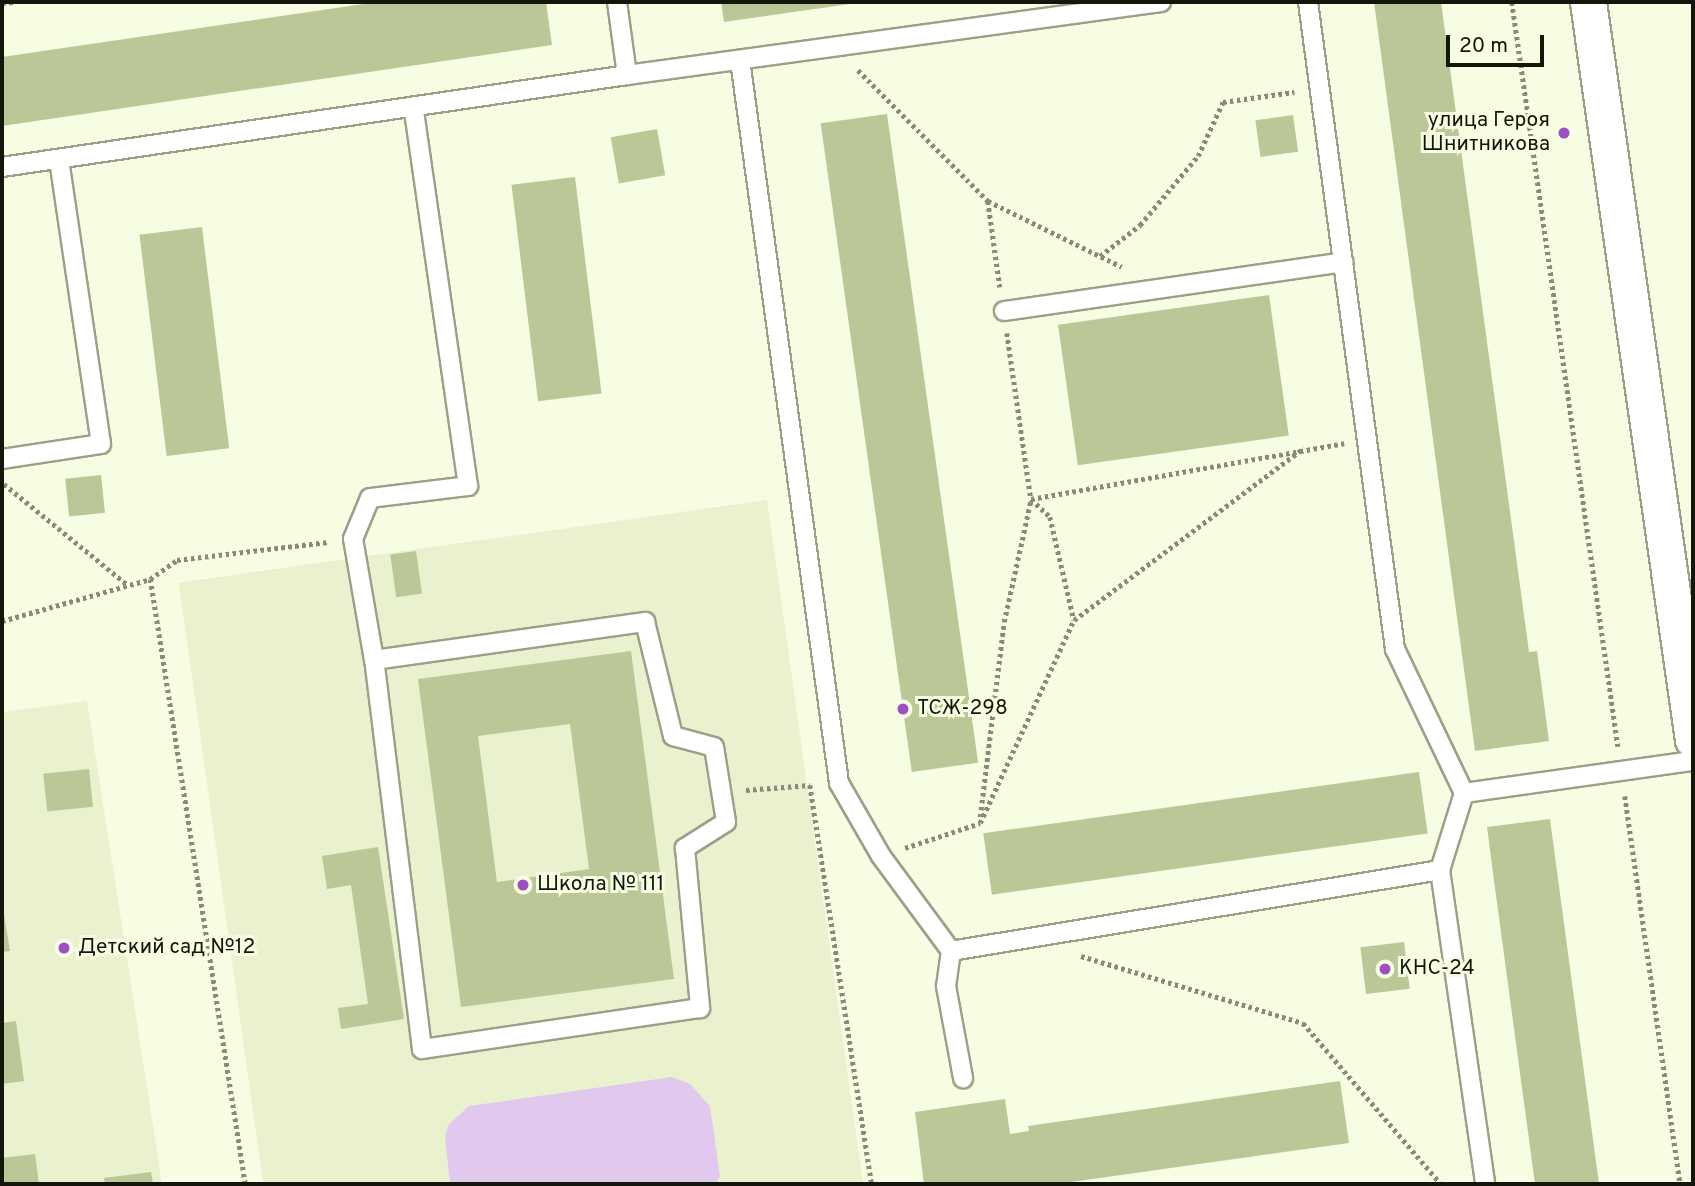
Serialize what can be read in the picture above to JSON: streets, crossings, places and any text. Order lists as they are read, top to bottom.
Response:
{
  "places": [
    "улица Героя Шнитникова",
    "ТСЖ-298",
    "Школа № 111",
    "Детский сад №12",
    "КНС-24"
  ],
  "scale_bar": "20 m"
}
